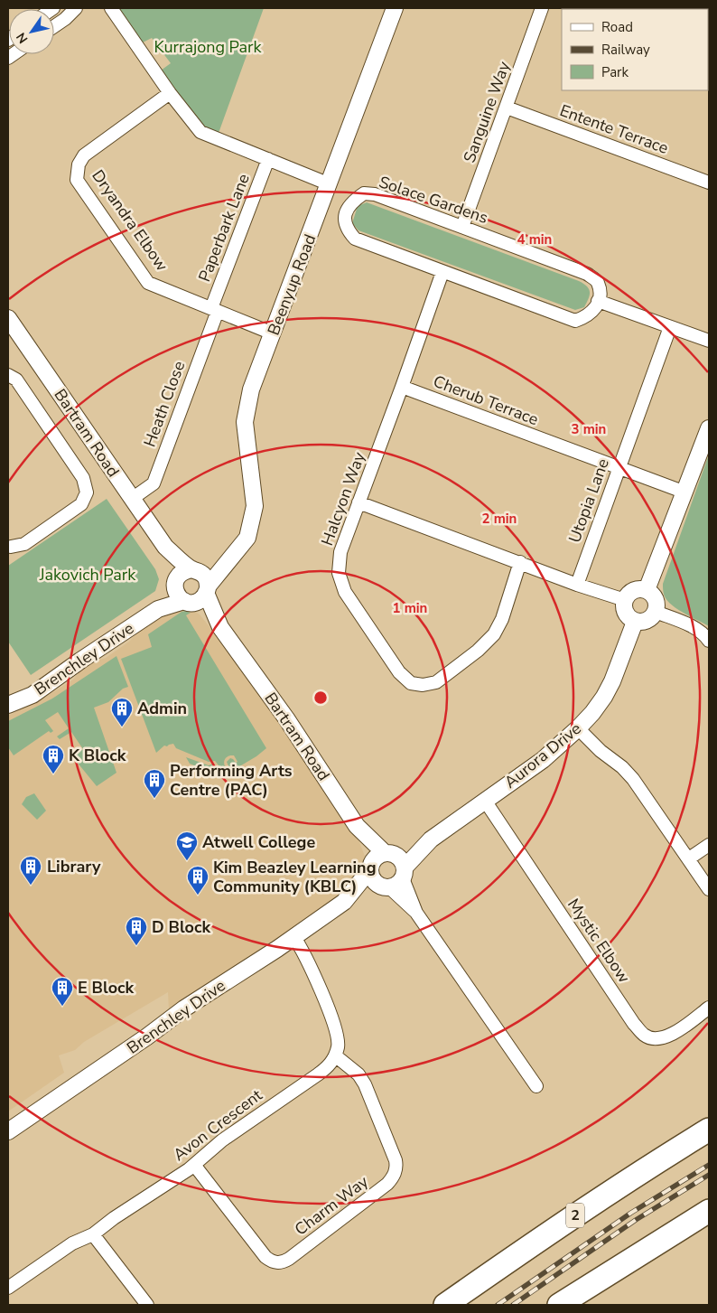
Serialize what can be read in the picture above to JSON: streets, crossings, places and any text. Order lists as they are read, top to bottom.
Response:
{
  "streets": {
    "highway": ["2"],
    "street": [
      "Sanguine Way",
      "Entente Terrace",
      "Solace Gardens",
      "Dryandra Elbow",
      "Paperbark Lane",
      "Beenyup Road",
      "Cherub Terrace",
      "Heath Close",
      "Bartram Road",
      "Halcyon Way",
      "Utopia Lane",
      "Brenchley Drive",
      "Aurora Drive",
      "Mystic Elbow",
      "Avon Crescent",
      "Charm Way"
    ]
  },
  "crossings": [
    ["Sanguine Way", "Entente Terrace"],
    ["Sanguine Way", "Solace Gardens"],
    ["Solace Gardens", "Halcyon Way"],
    ["Dryandra Elbow", "Paperbark Lane"],
    ["Dryandra Elbow", "Beenyup Road"],
    ["Dryandra Elbow", "Heath Close"],
    ["Paperbark Lane", "Heath Close"],
    ["Beenyup Road", "Bartram Road"],
    ["Beenyup Road", "Brenchley Drive"],
    ["Cherub Terrace", "Halcyon Way"],
    ["Cherub Terrace", "Utopia Lane"],
    ["Heath Close", "Bartram Road"],
    ["Bartram Road", "Brenchley Drive"],
    ["Bartram Road", "Aurora Drive"],
    ["Brenchley Drive", "Aurora Drive"],
    ["Aurora Drive", "Mystic Elbow"],
    ["Avon Crescent", "Charm Way"]
  ],
  "parks": ["Kurrajong Park", "Jakovich Park"],
  "places": {
    "building": [
      "Admin",
      "K Block",
      "Performing Arts Centre (PAC)",
      "Library",
      "Kim Beazley Learning Community (KBLC)",
      "D Block",
      "E Block"
    ],
    "school or university": ["Atwell College"]
  },
  "legend": ["Road", "Railway", "Park"],
  "north": "bottom left",
  "rings": [
    "4 min",
    "3 min",
    "2 min",
    "1 min"
  ]
}
